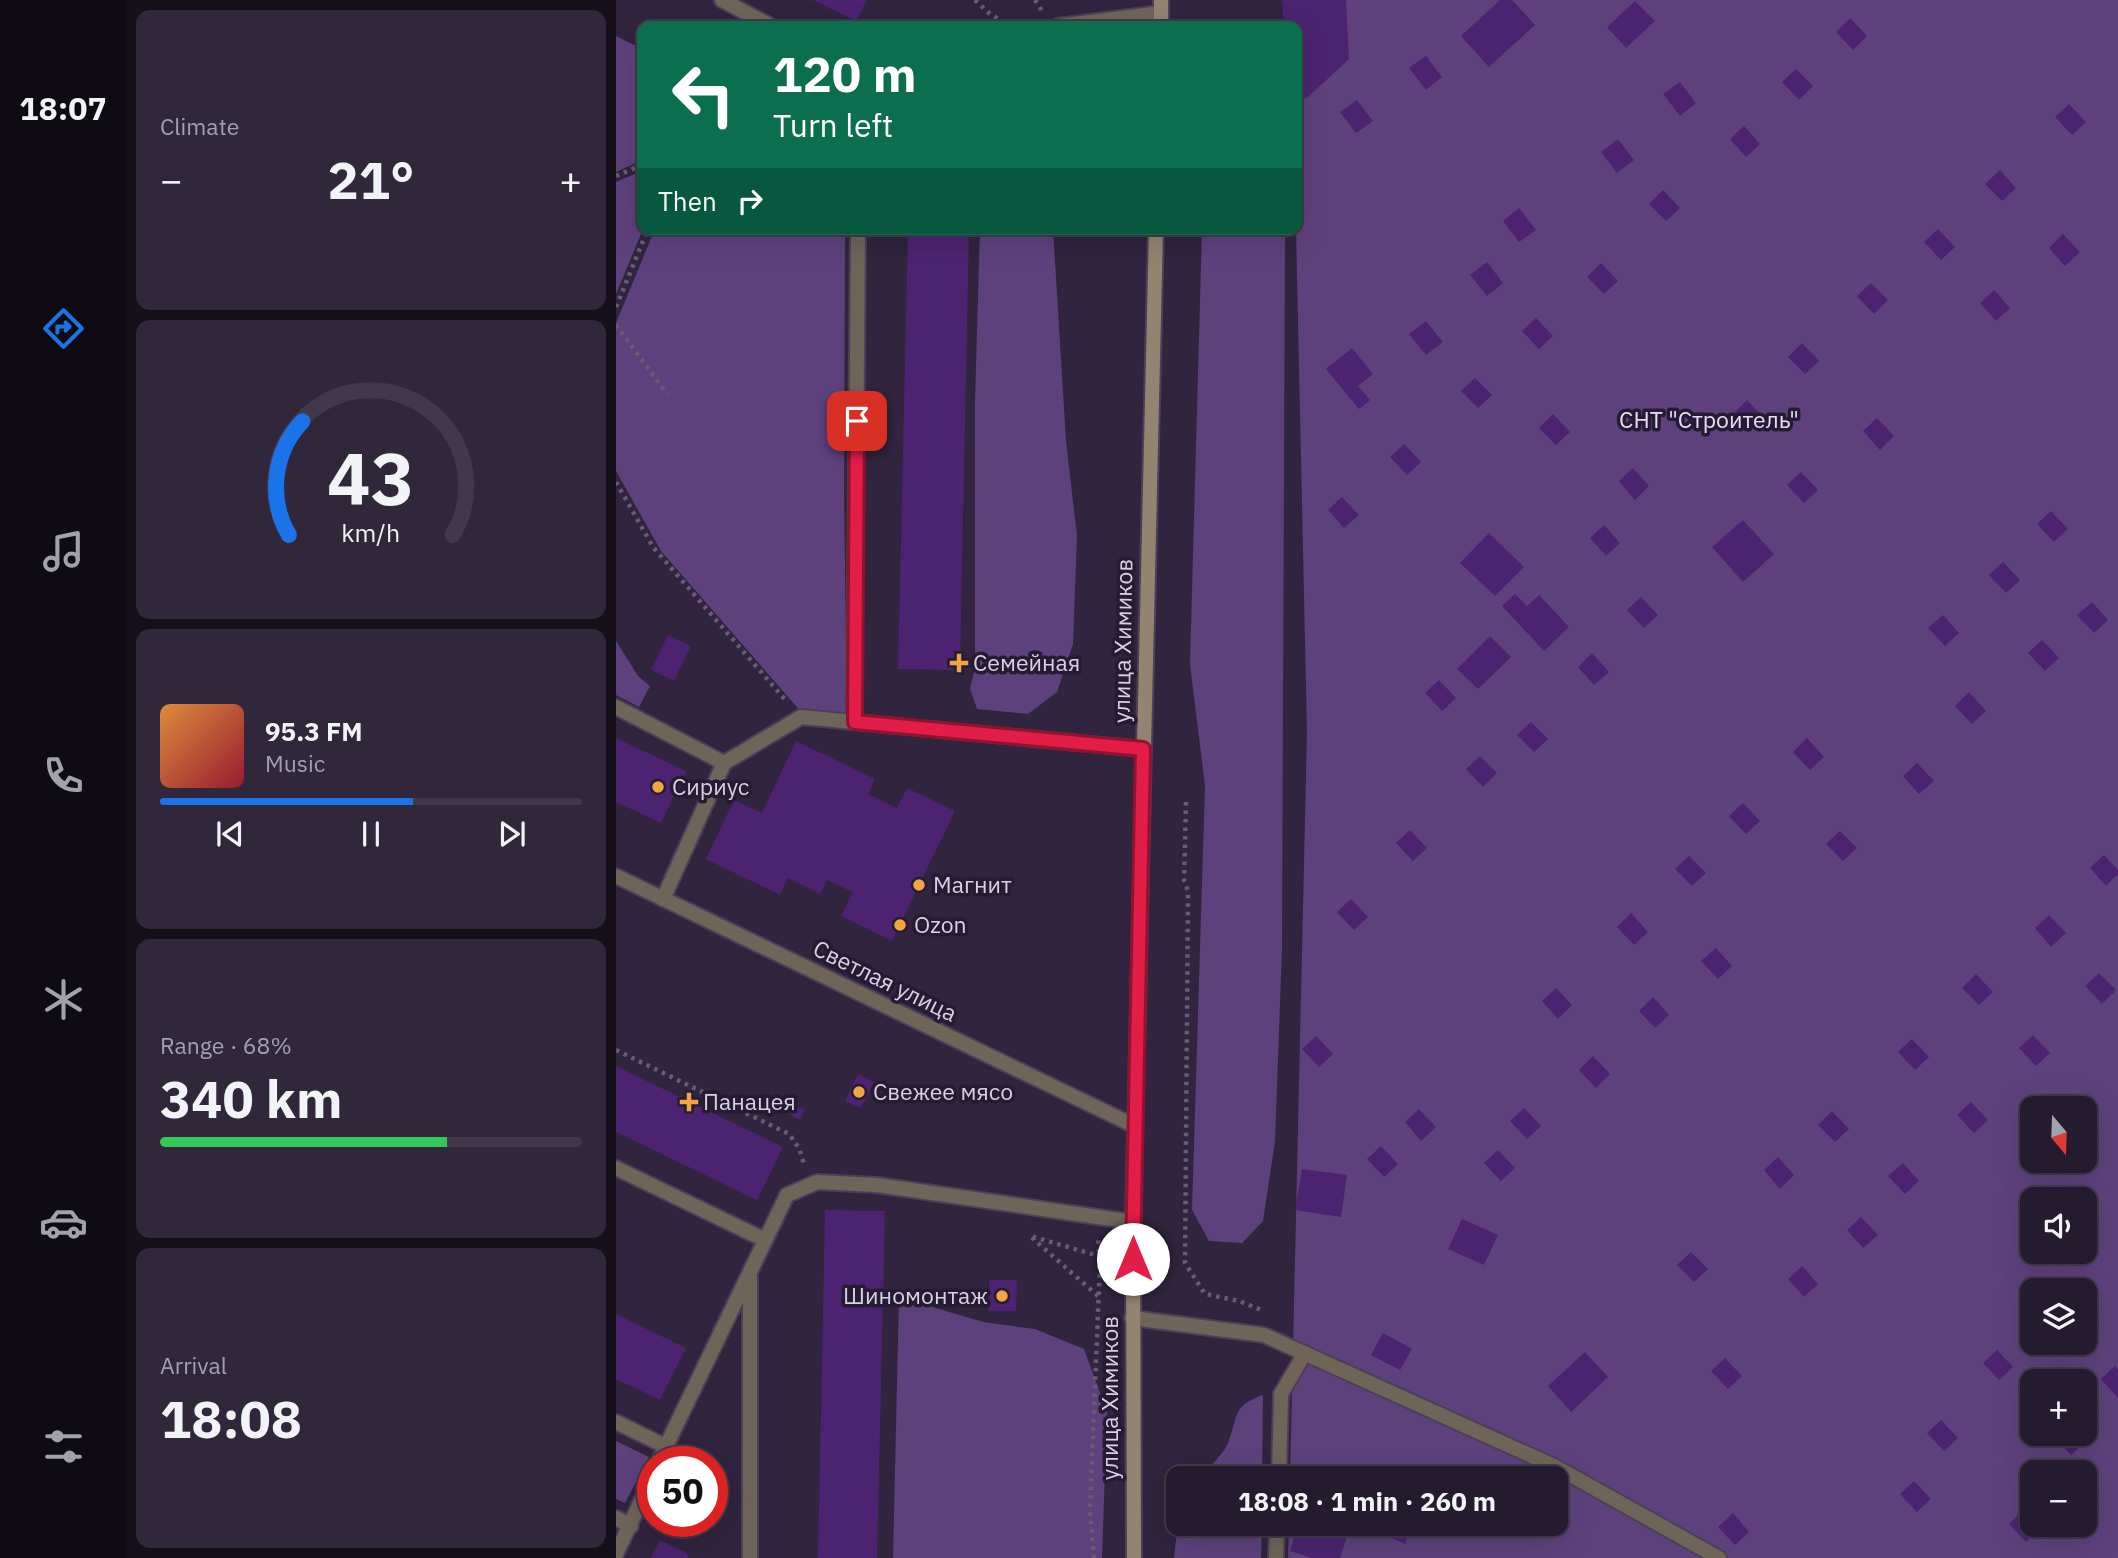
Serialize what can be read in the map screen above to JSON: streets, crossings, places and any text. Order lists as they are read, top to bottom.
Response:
{
  "streets": {
    "main road": ["улица Химиков"],
    "street": ["Светлая улица"]
  },
  "crossings": [
    ["улица Химиков", "Светлая улица"]
  ],
  "parks": ["СНТ \"Строитель\""],
  "places": {
    "health": ["Семейная", "Панацея"],
    "other": [
      "Сириус",
      "Магнит",
      "Ozon",
      "Свежее мясо",
      "Шиномонтаж"
    ]
  },
  "north": "bottom",
  "page": {
    "tabs": "18:07",
    "tile": [
      "Climate",
      ["Range · 68%", "340 km"],
      ["Arrival", "18:08"]
    ],
    "turn": ["120 m", "Turn left"],
    "heat": ["−", "21°", "+"],
    "then": "Then",
    "song": ["95.3 FM", "Music"],
    "map_buttons": ["+", "−"],
    "limit": "50",
    "trip": "18:08 · 1 min · 260 m",
    "gauge": ["43", "km/h"]
  }
}
